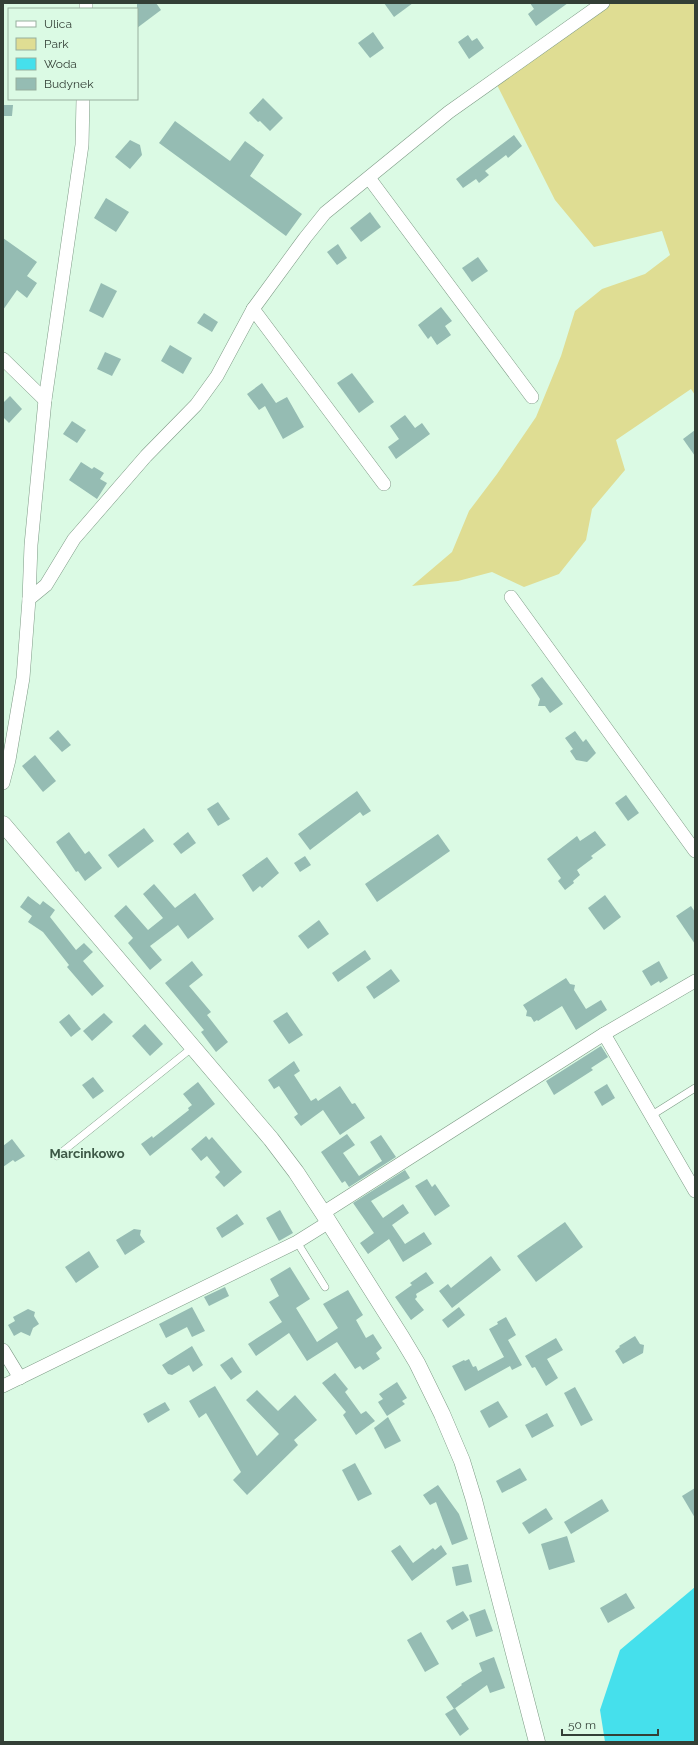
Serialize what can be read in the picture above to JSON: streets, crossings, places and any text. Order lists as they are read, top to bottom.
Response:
{
  "districts": ["Marcinkowo"],
  "legend": [
    "Ulica",
    "Park",
    "Woda",
    "Budynek"
  ],
  "scale_bar": "50 m"
}
